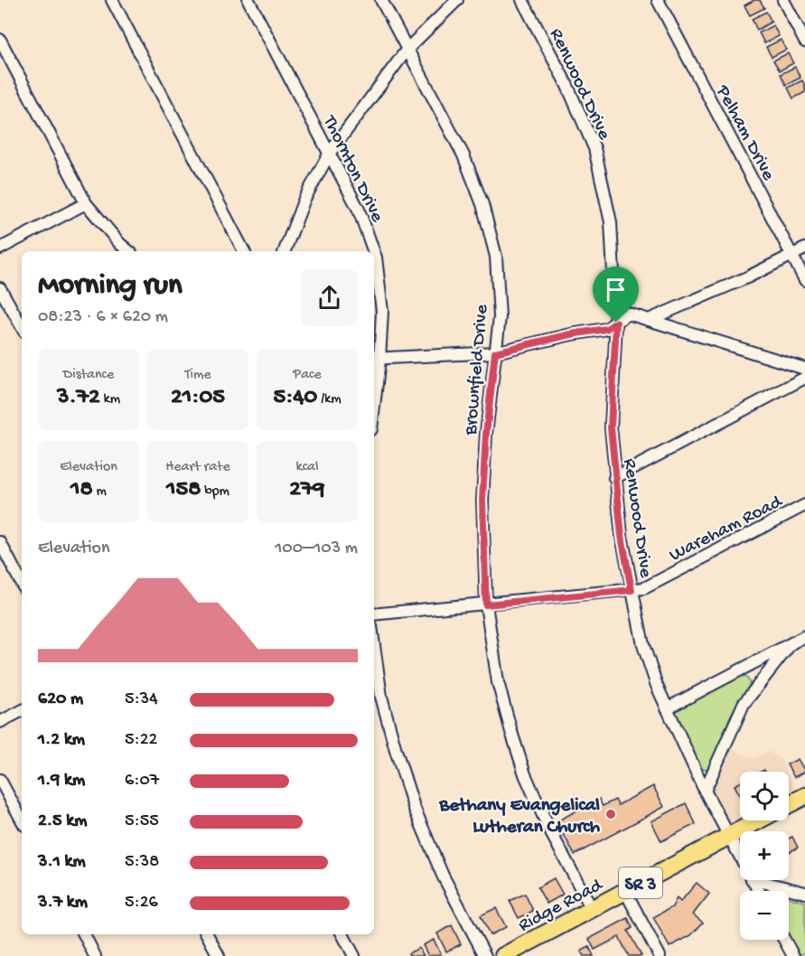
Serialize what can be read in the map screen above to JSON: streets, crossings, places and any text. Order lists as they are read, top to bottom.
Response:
{
  "streets": {
    "main road": ["SR 3", "Ridge Road"],
    "street": [
      "Renwood Drive",
      "Pelham Drive",
      "Thornton Drive",
      "Brownfield Drive",
      "Wareham Road"
    ]
  },
  "crossings": [
    ["Renwood Drive", "Wareham Road"],
    ["Renwood Drive", "Ridge Road"],
    ["Brownfield Drive", "Wareham Road"],
    ["Brownfield Drive", "Ridge Road"]
  ],
  "places": ["Bethany Evangelical Lutheran Church"],
  "page": {
    "heading": ["Morning run", "08:23 · 6 × 620 m"],
    "stats": [
      ["Distance", "3.72 km"],
      ["Time", "21:05"],
      ["Pace", "5:40 /km"],
      ["Elevation", "18 m"],
      ["Heart rate", "158 bpm"],
      ["kcal", "279"]
    ],
    "chart": ["Elevation", "100–103 m"],
    "list": [
      {
        "name": "620 m",
        "note": "5:34"
      },
      {
        "name": "1.2 km",
        "note": "5:22"
      },
      {
        "name": "1.9 km",
        "note": "6:07"
      },
      {
        "name": "2.5 km",
        "note": "5:55"
      },
      {
        "name": "3.1 km",
        "note": "5:38"
      },
      {
        "name": "3.7 km",
        "note": "5:26"
      }
    ],
    "map_buttons": ["+", "−"]
  }
}
